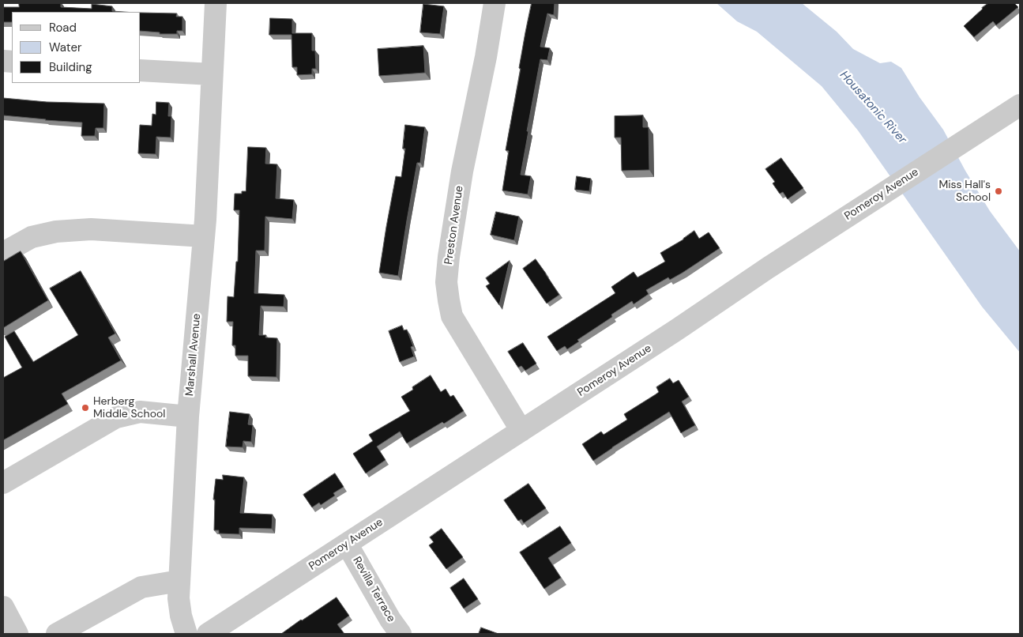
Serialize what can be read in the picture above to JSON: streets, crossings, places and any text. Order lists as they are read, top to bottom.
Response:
{
  "streets": {
    "street": [
      "Pomeroy Avenue",
      "Preston Avenue",
      "Marshall Avenue",
      "Revilla Terrace"
    ]
  },
  "crossings": [
    ["Pomeroy Avenue", "Preston Avenue"],
    ["Pomeroy Avenue", "Revilla Terrace"]
  ],
  "water": ["Housatonic River"],
  "places": ["Miss Hall's School", "Herberg Middle School"],
  "legend": ["Road", "Water", "Building"]
}
